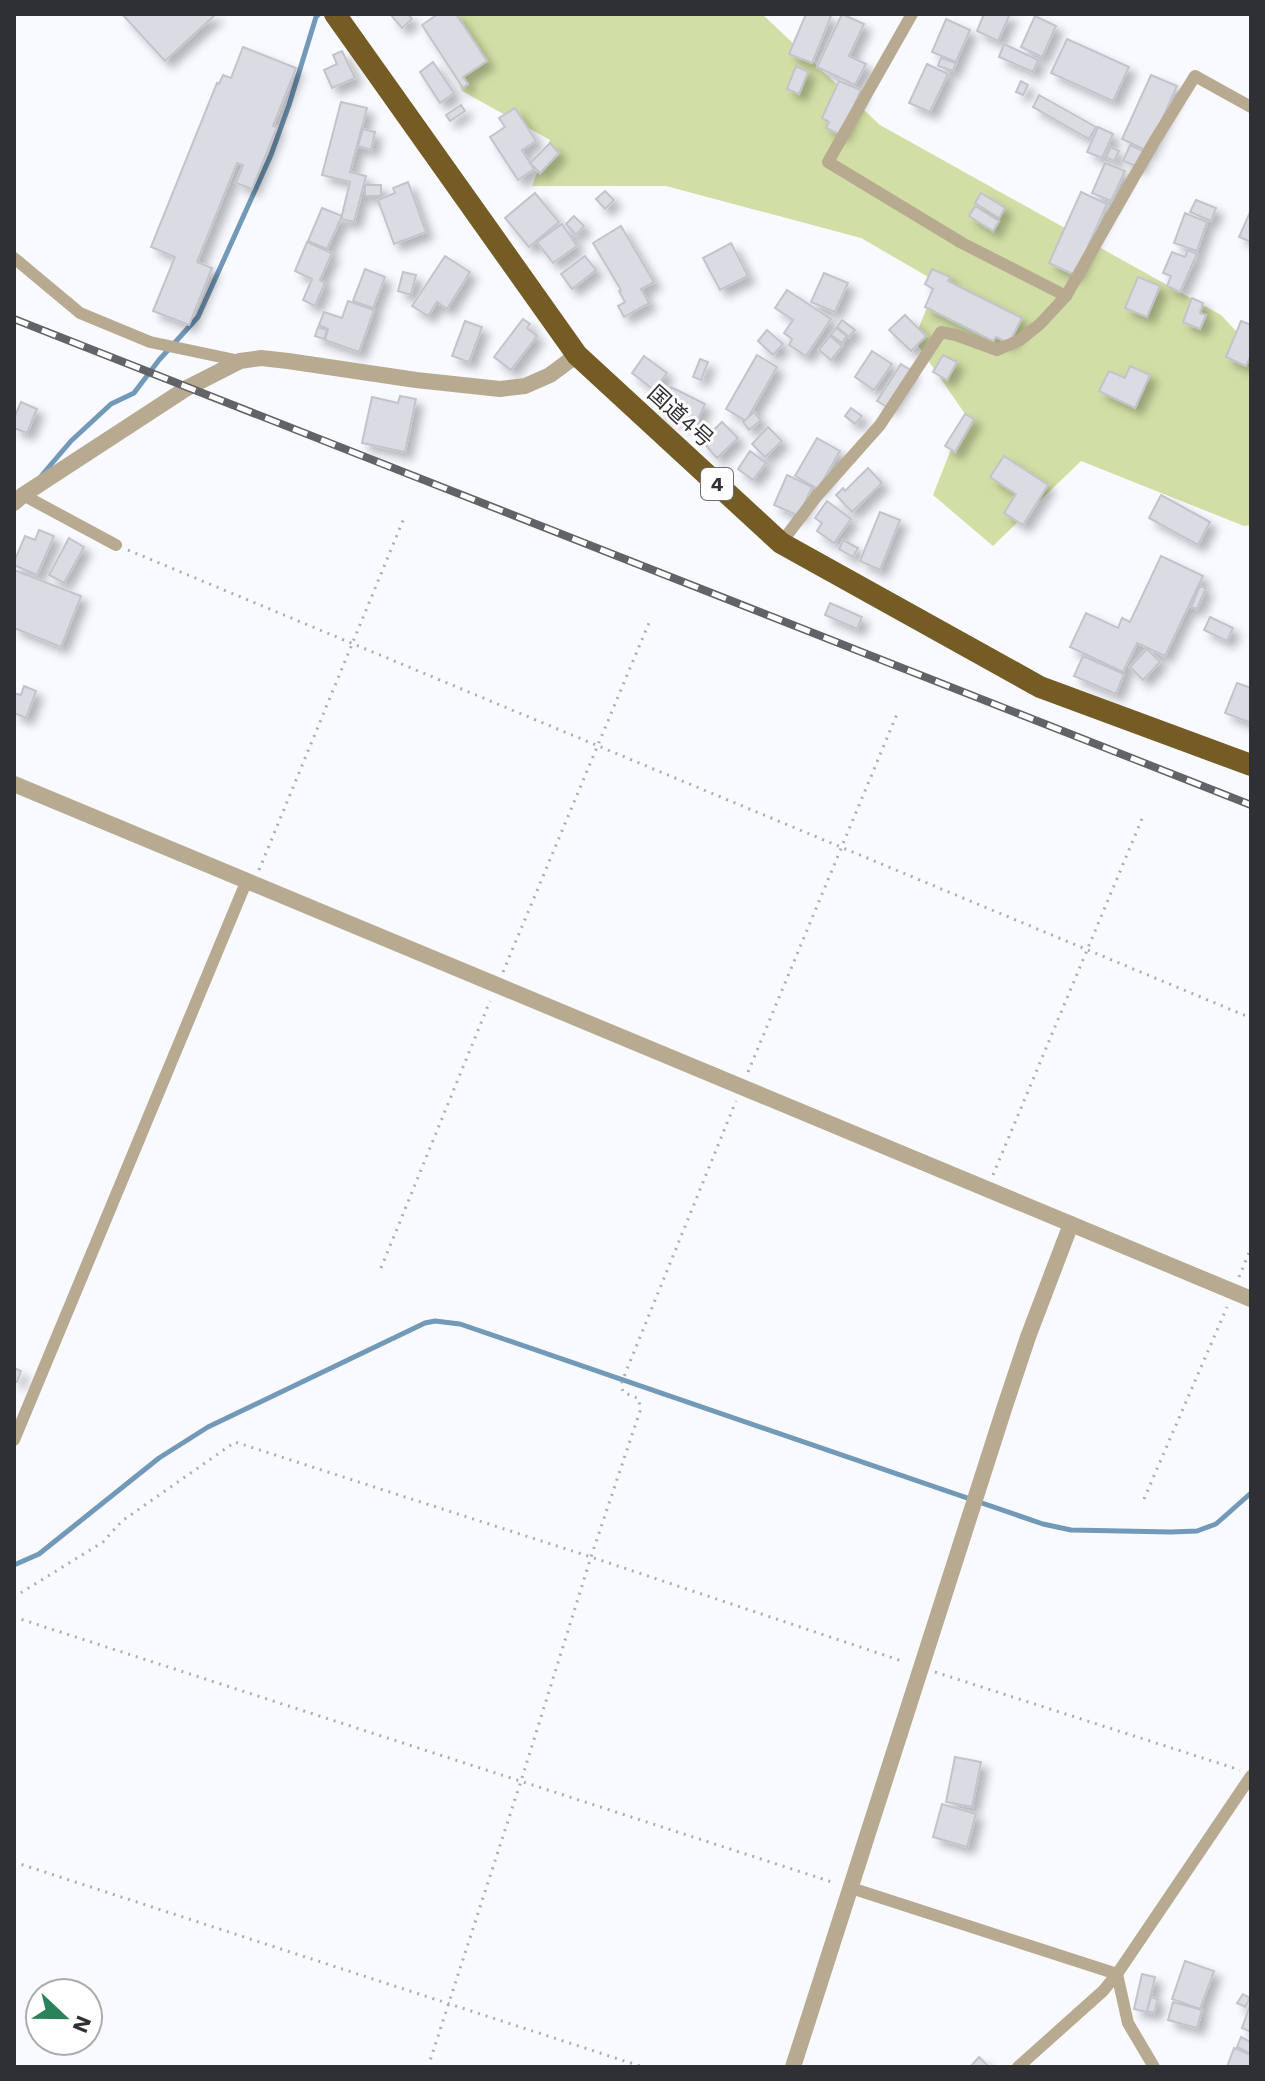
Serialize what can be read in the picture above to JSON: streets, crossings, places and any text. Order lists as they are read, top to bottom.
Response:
{
  "streets": {
    "highway": ["国道4号", "4"]
  },
  "north": "right"
}
